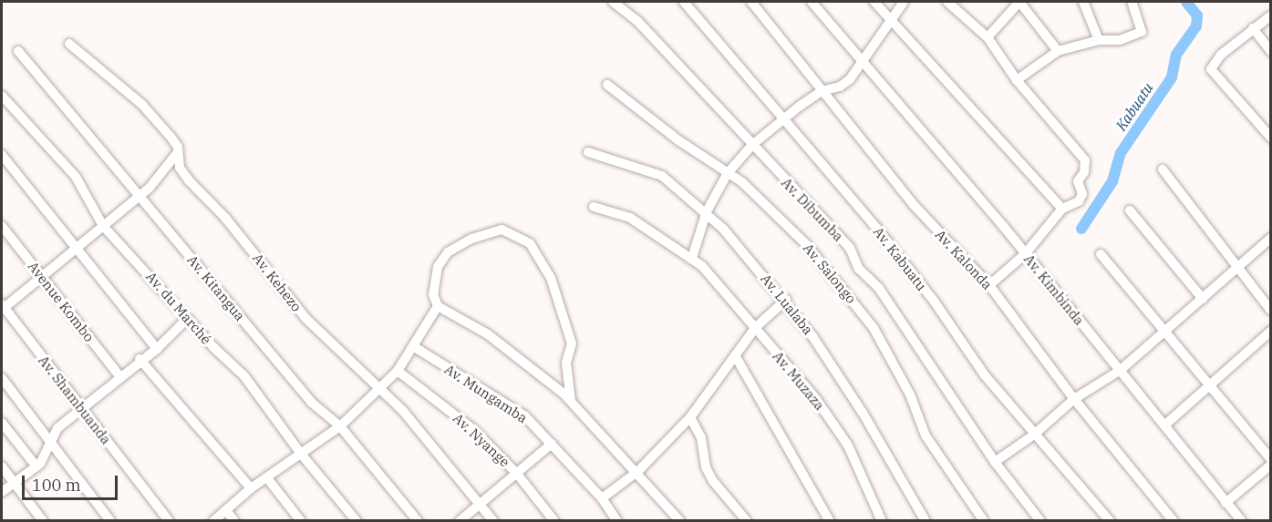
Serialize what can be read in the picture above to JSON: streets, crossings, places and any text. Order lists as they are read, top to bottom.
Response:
{
  "streets": {
    "street": [
      "Av. Dibumba",
      "Av. Kabuatu",
      "Av. Kalonda",
      "Av. Salongo",
      "Av. Kehezo",
      "Av. Kitangua",
      "Av. Kimbinda",
      "Avenue Kombo",
      "Av. Lualaba",
      "Av. du Marché",
      "Av. Muzaza",
      "Av. Mungamba",
      "Av. Shambuanda",
      "Av. Nyange"
    ]
  },
  "water": ["Kabuatu"],
  "scale_bar": "100 m"
}
